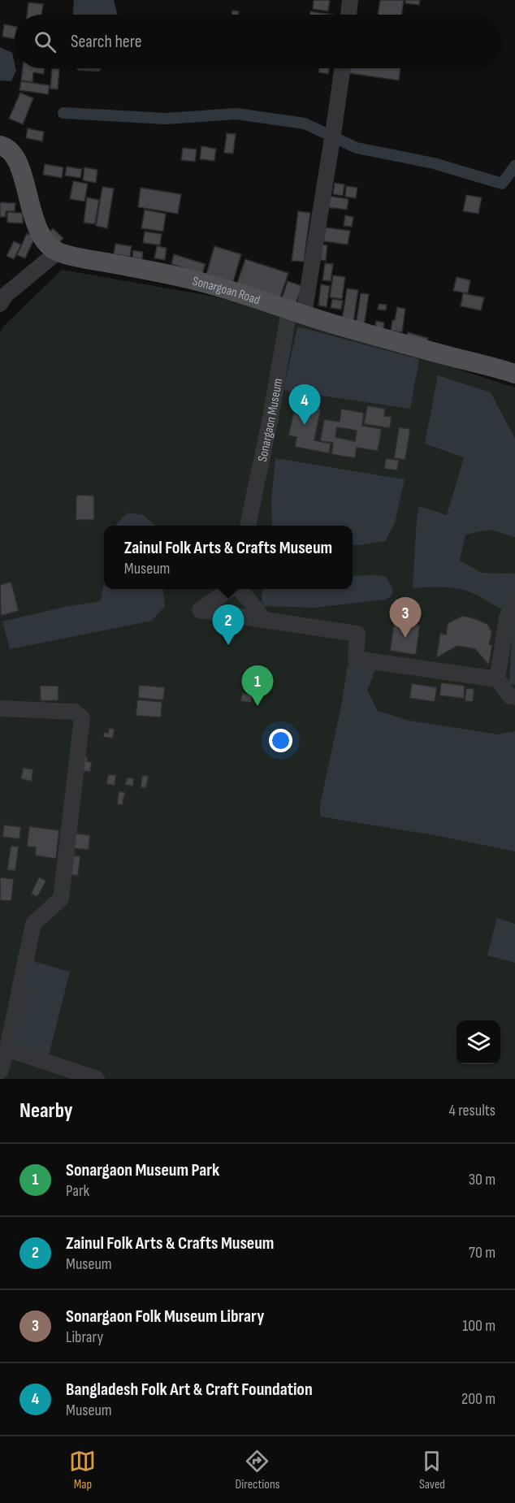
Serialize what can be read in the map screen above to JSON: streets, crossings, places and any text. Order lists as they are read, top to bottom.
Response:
{
  "streets": {
    "main road": ["Sonargoan Road"],
    "street": ["Sonargaon Museum"]
  },
  "crossings": [
    ["Sonargoan Road", "Sonargaon Museum"]
  ],
  "page": {
    "search": "Search here",
    "pins": [
      "4",
      "3",
      "2",
      "1"
    ],
    "popup": ["Zainul Folk Arts & Crafts Museum", "Museum"],
    "heading": ["Nearby", "4 results"],
    "list": [
      {
        "mark": "1",
        "name": "Sonargaon Museum Park",
        "note": "Park",
        "value": "30 m"
      },
      {
        "mark": "2",
        "name": "Zainul Folk Arts & Crafts Museum",
        "note": "Museum",
        "value": "70 m"
      },
      {
        "mark": "3",
        "name": "Sonargaon Folk Museum Library",
        "note": "Library",
        "value": "100 m"
      },
      {
        "mark": "4",
        "name": "Bangladesh Folk Art & Craft Foundation",
        "note": "Museum",
        "value": "200 m"
      }
    ],
    "nav": ["Map", "Directions", "Saved"]
  }
}
